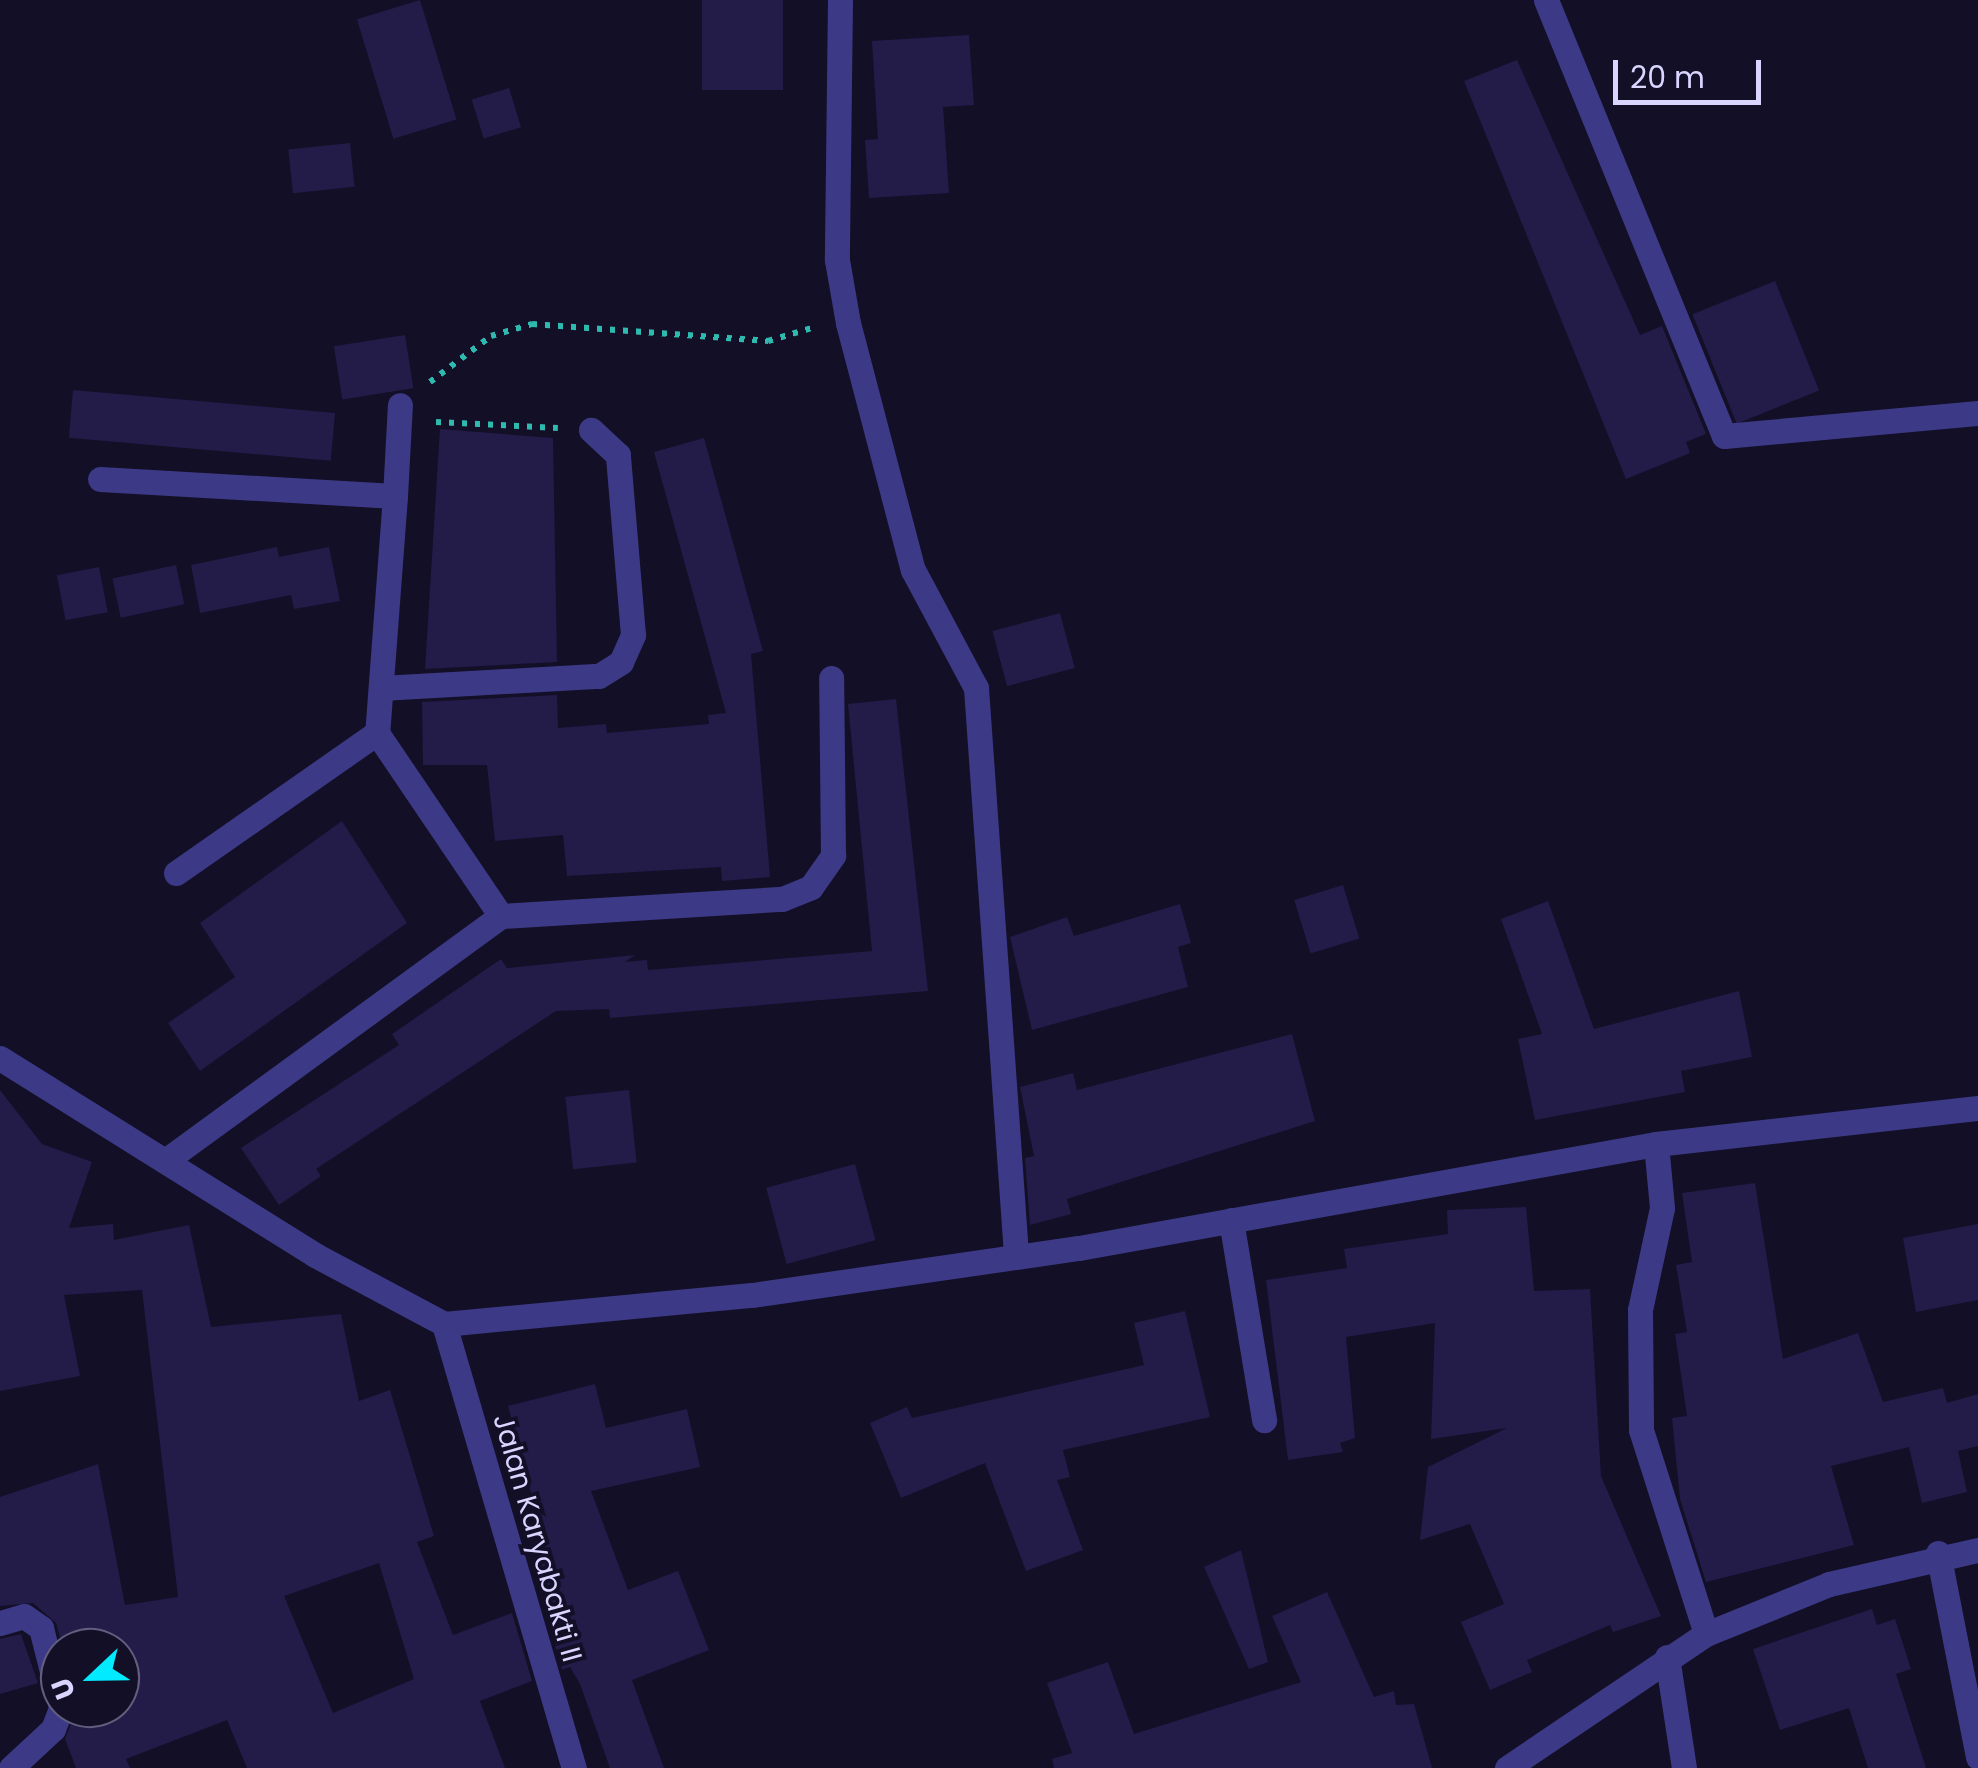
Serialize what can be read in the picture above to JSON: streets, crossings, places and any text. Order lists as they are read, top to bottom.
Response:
{
  "streets": {
    "street": ["Jalan Karyabakti II"]
  },
  "scale_bar": "20 m",
  "north": "left"
}
